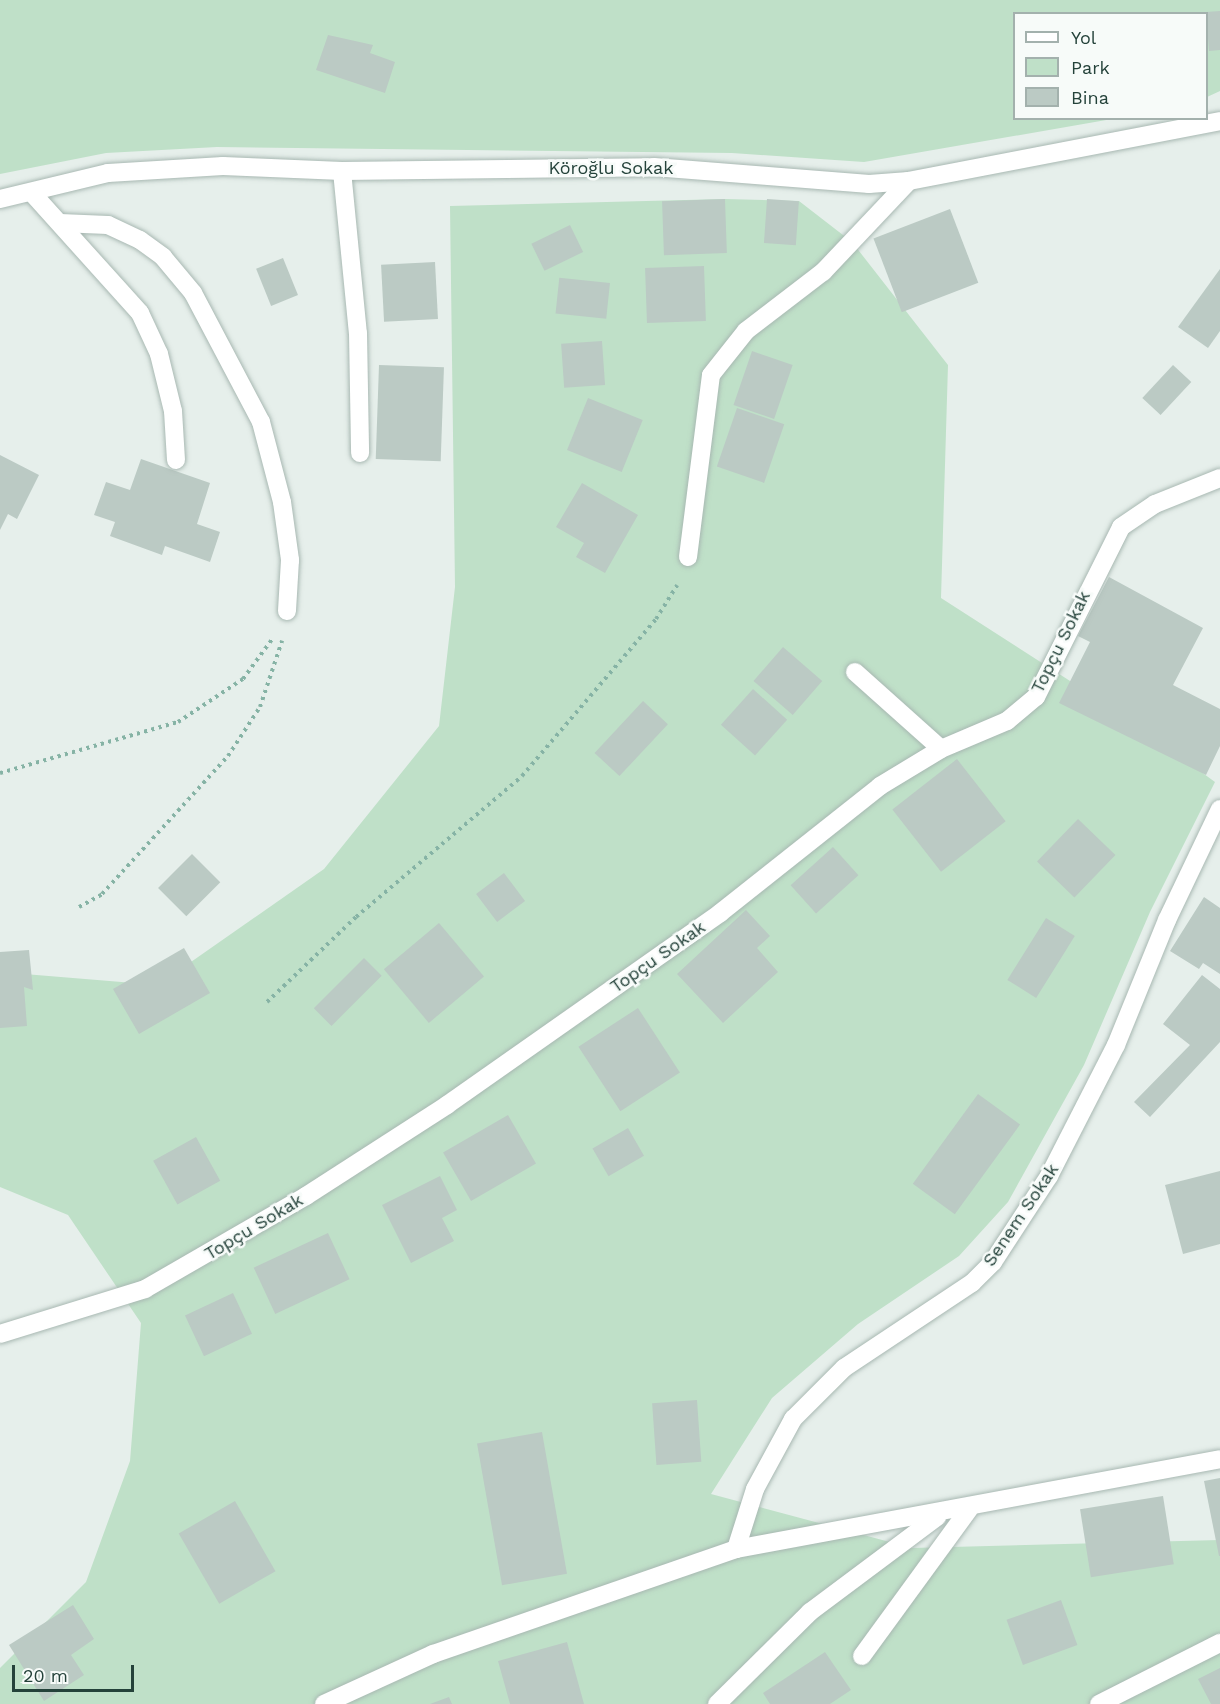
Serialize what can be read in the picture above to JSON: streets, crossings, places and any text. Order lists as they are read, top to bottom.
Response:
{
  "streets": {
    "street": ["Köroğlu Sokak", "Topçu Sokak", "Senem Sokak"]
  },
  "legend": ["Yol", "Park", "Bina"],
  "scale_bar": "20 m"
}
